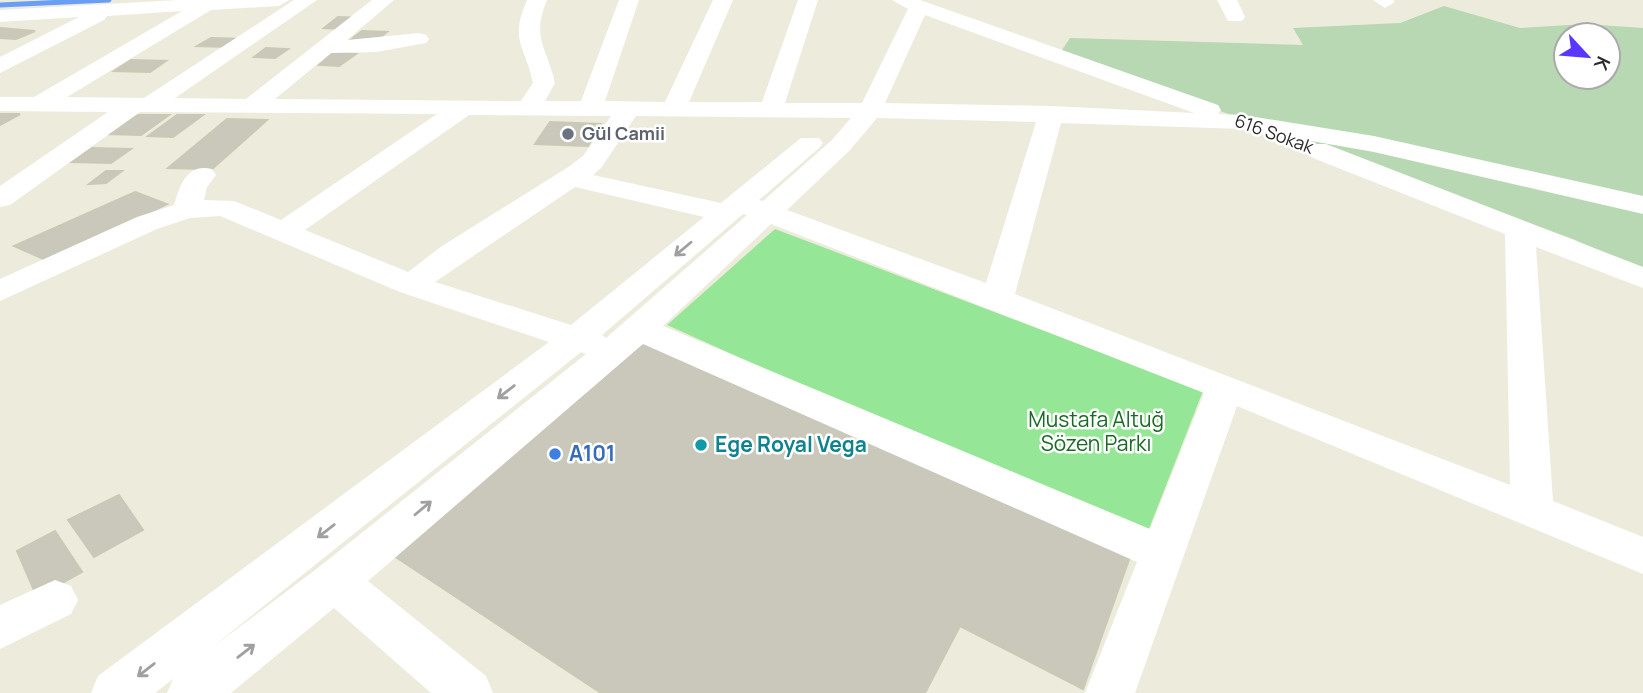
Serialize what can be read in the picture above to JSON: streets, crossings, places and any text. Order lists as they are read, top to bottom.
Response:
{
  "streets": {
    "street": ["616 Sokak"]
  },
  "parks": ["Mustafa Altuğ Sözen Parkı"],
  "places": ["Gül Camii", "Ege Royal Vega", "A101"],
  "north": "bottom right"
}
